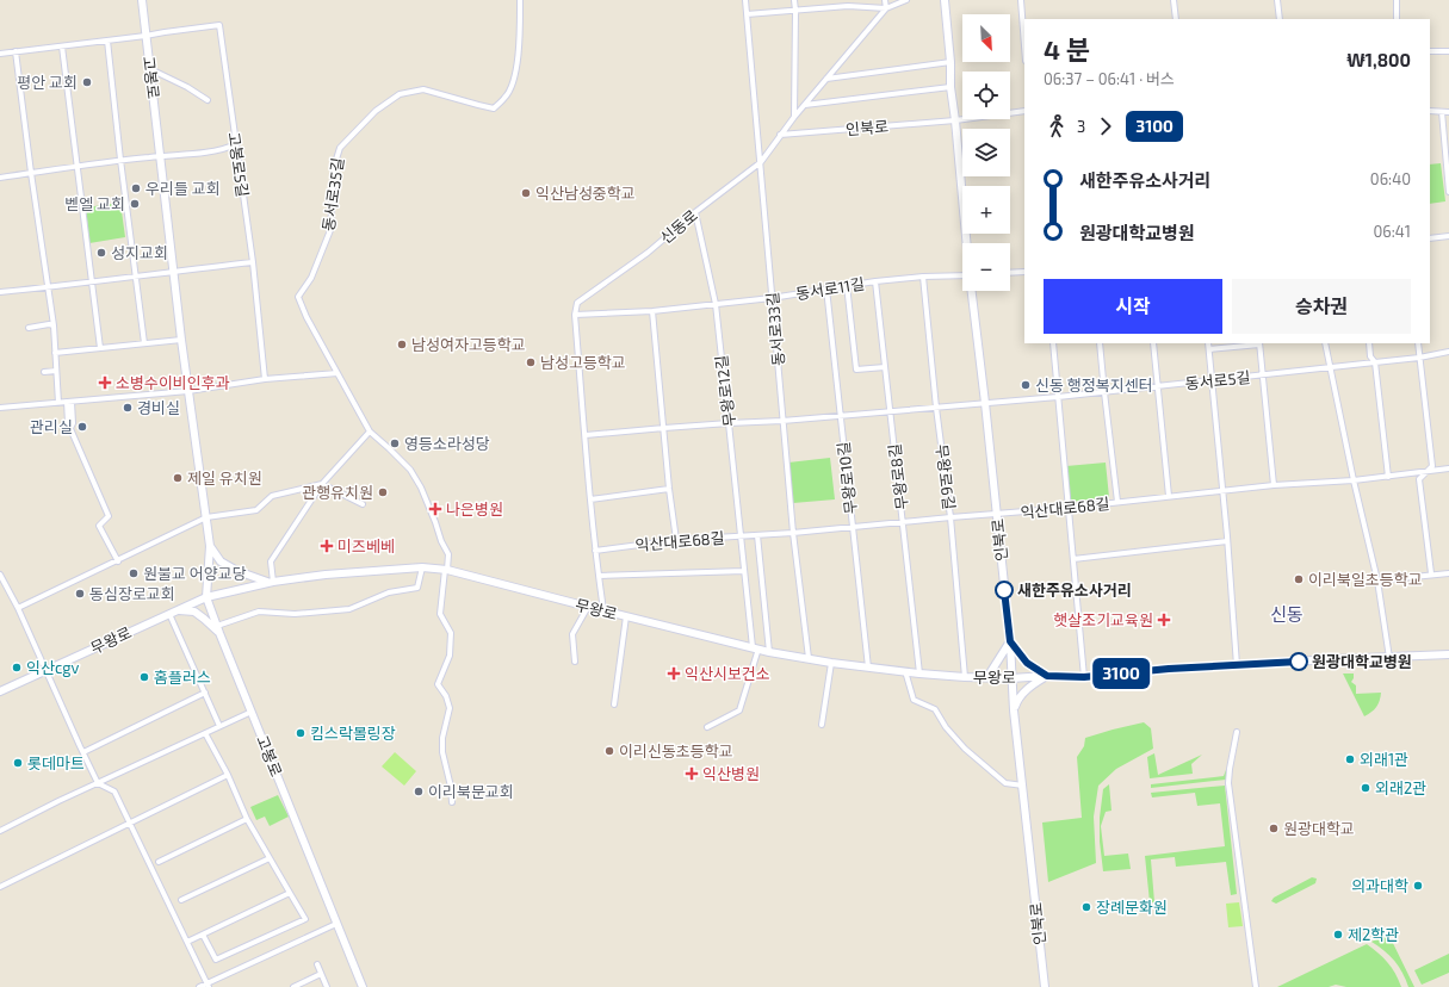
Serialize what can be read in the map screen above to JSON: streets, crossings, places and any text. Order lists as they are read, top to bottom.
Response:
{
  "streets": {
    "street": [
      "고봉로",
      "인북로",
      "고봉로5길",
      "동서로35길",
      "신동로",
      "동서로11길",
      "동서로33길",
      "동서로5길",
      "무왕로12길",
      "무왕로8길",
      "무왕로6길",
      "무왕로10길",
      "익산대로68길",
      "무왕로"
    ]
  },
  "crossings": [
    ["고봉로", "고봉로5길"],
    ["고봉로", "무왕로"],
    ["인북로", "신동로"],
    ["인북로", "동서로5길"],
    ["인북로", "익산대로68길"],
    ["인북로", "무왕로"],
    ["동서로35길", "무왕로"],
    ["신동로", "동서로11길"],
    ["신동로", "동서로33길"],
    ["신동로", "무왕로12길"],
    ["동서로11길", "동서로33길"],
    ["동서로11길", "무왕로12길"],
    ["동서로11길", "무왕로8길"],
    ["동서로11길", "무왕로6길"],
    ["동서로11길", "무왕로10길"],
    ["동서로33길", "동서로5길"],
    ["동서로33길", "익산대로68길"],
    ["동서로33길", "무왕로"],
    ["동서로5길", "무왕로12길"],
    ["동서로5길", "무왕로8길"],
    ["동서로5길", "무왕로6길"],
    ["동서로5길", "무왕로10길"],
    ["무왕로12길", "익산대로68길"],
    ["무왕로12길", "무왕로"],
    ["무왕로8길", "익산대로68길"],
    ["무왕로8길", "무왕로"],
    ["무왕로6길", "익산대로68길"],
    ["무왕로6길", "무왕로"],
    ["무왕로10길", "익산대로68길"],
    ["무왕로10길", "무왕로"]
  ],
  "districts": ["신동"],
  "places": {
    "other": [
      "평안 교회",
      "우리들 교회",
      "익산남성중학교",
      "벧엘 교회",
      "성지교회",
      "남성여자고등학교",
      "남성고등학교",
      "신동 행정복지센터",
      "경비실",
      "관리실",
      "영등소라성당",
      "제일 유치원",
      "관행유치원",
      "원불교 어양교당",
      "이리북일초등학교",
      "새한주유소사거리",
      "동심장로교회",
      "원광대학교병원",
      "익산cgv",
      "홈플러스",
      "킴스락볼링장",
      "이리신동초등학교",
      "외래1관",
      "롯데마트",
      "외래2관",
      "이리북문교회",
      "원광대학교",
      "의과대학",
      "장례문화원",
      "제2학관"
    ],
    "health": [
      "소병수이비인후과",
      "나은병원",
      "미즈베베",
      "햇살조기교육원",
      "익산시보건소",
      "익산병원"
    ]
  },
  "lines": ["bus line 3100"],
  "north": "bottom right",
  "page": {
    "on_map": "3100",
    "map_buttons": ["+", "−"],
    "heading": ["4 분", "06:37 – 06:41 · 버스", "₩1,800"],
    "legs": ["3", "3100"],
    "list": [
      {
        "name": "새한주유소사거리",
        "value": "06:40"
      },
      {
        "name": "원광대학교병원",
        "value": "06:41"
      }
    ],
    "buttons": ["시작", "승차권"]
  }
}
